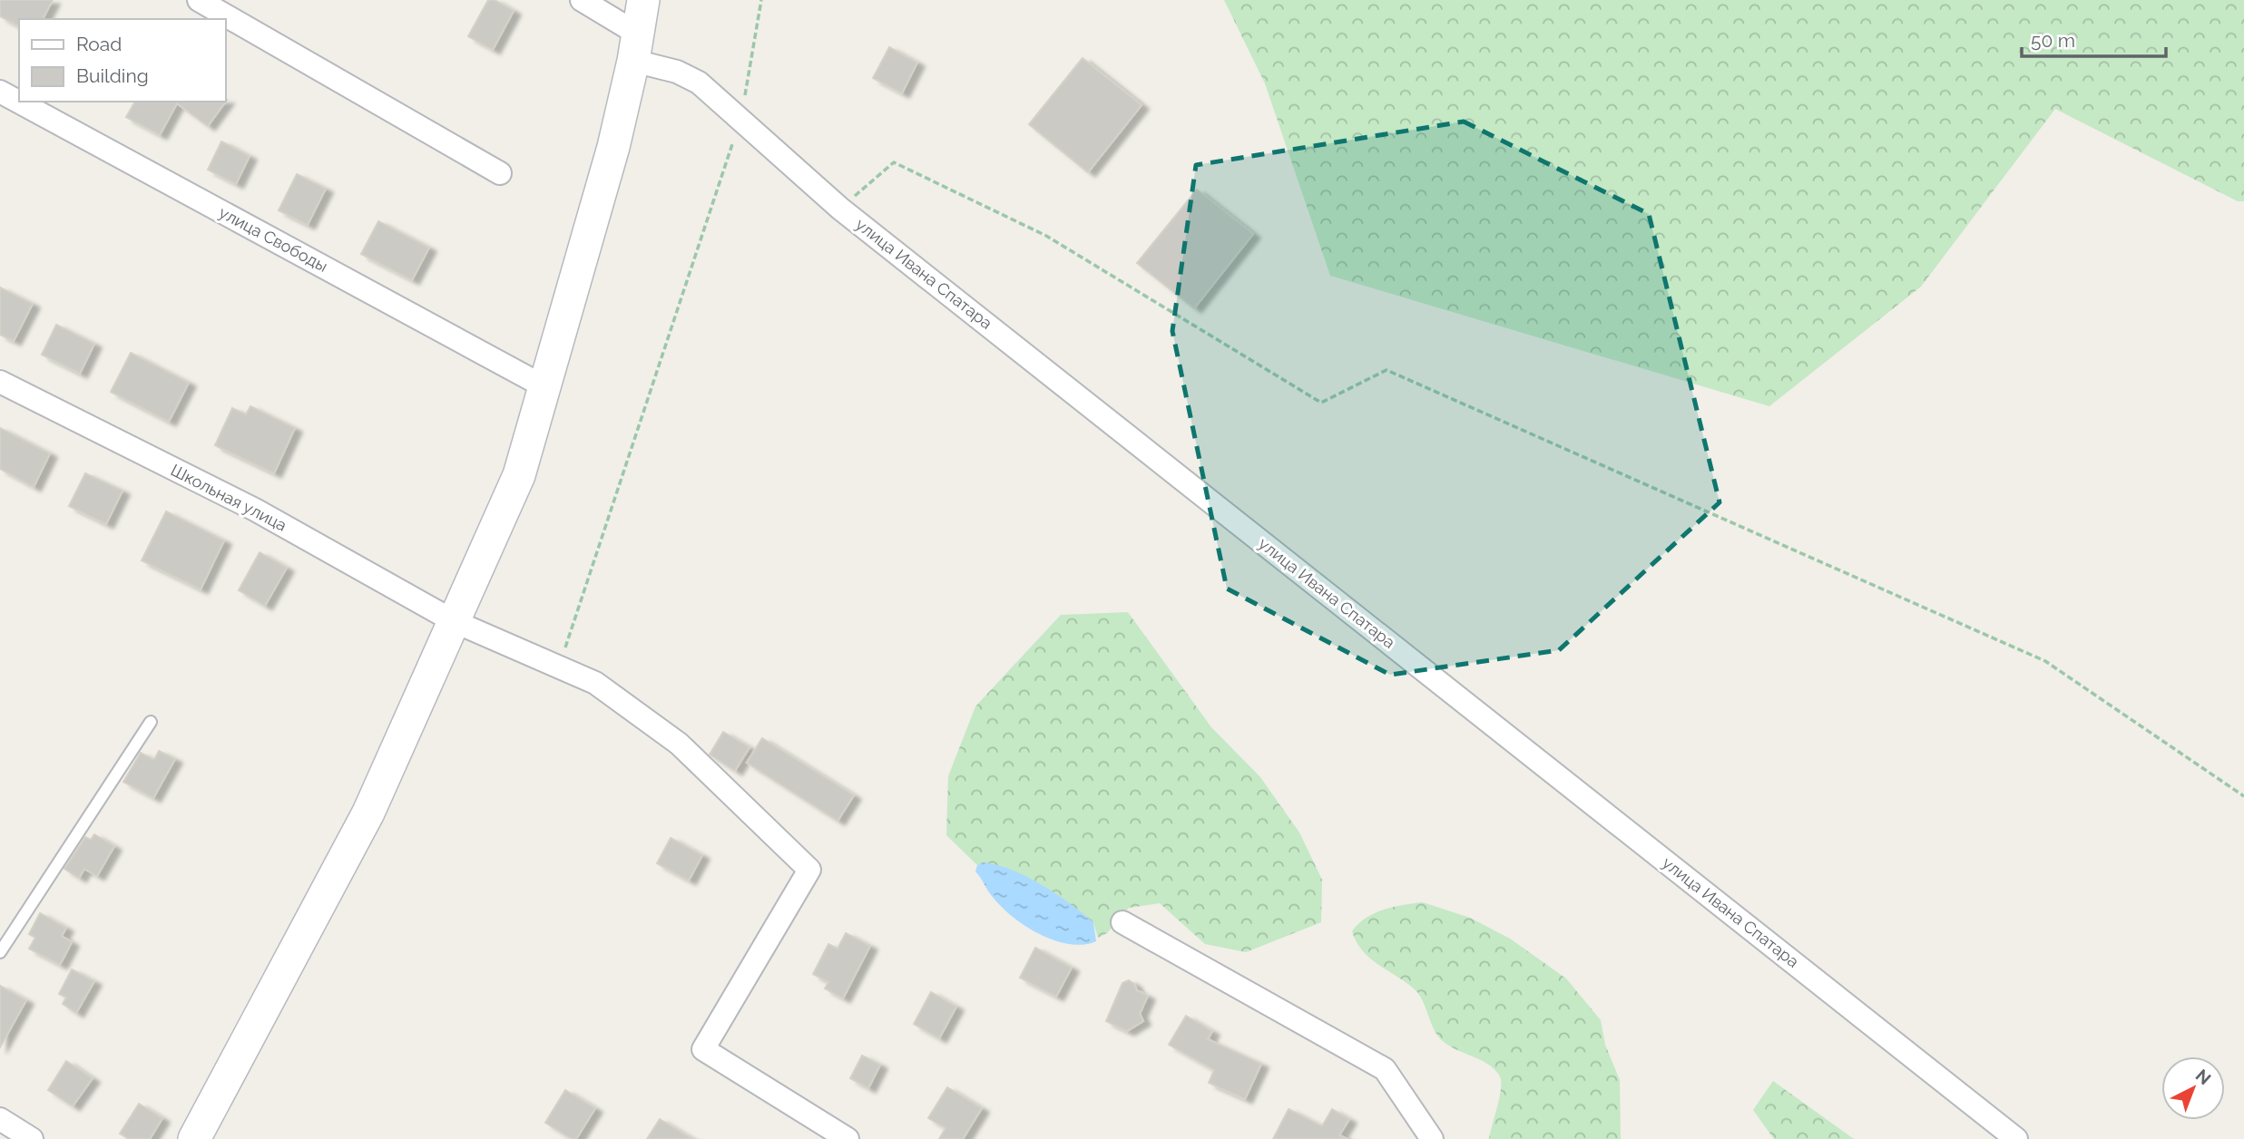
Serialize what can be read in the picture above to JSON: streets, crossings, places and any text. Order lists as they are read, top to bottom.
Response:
{
  "streets": {
    "street": ["улица Свободы", "улица Ивана Спатара", "Школьная улица"]
  },
  "legend": ["Road", "Building"],
  "scale_bar": "50 m",
  "north": "top right"
}
